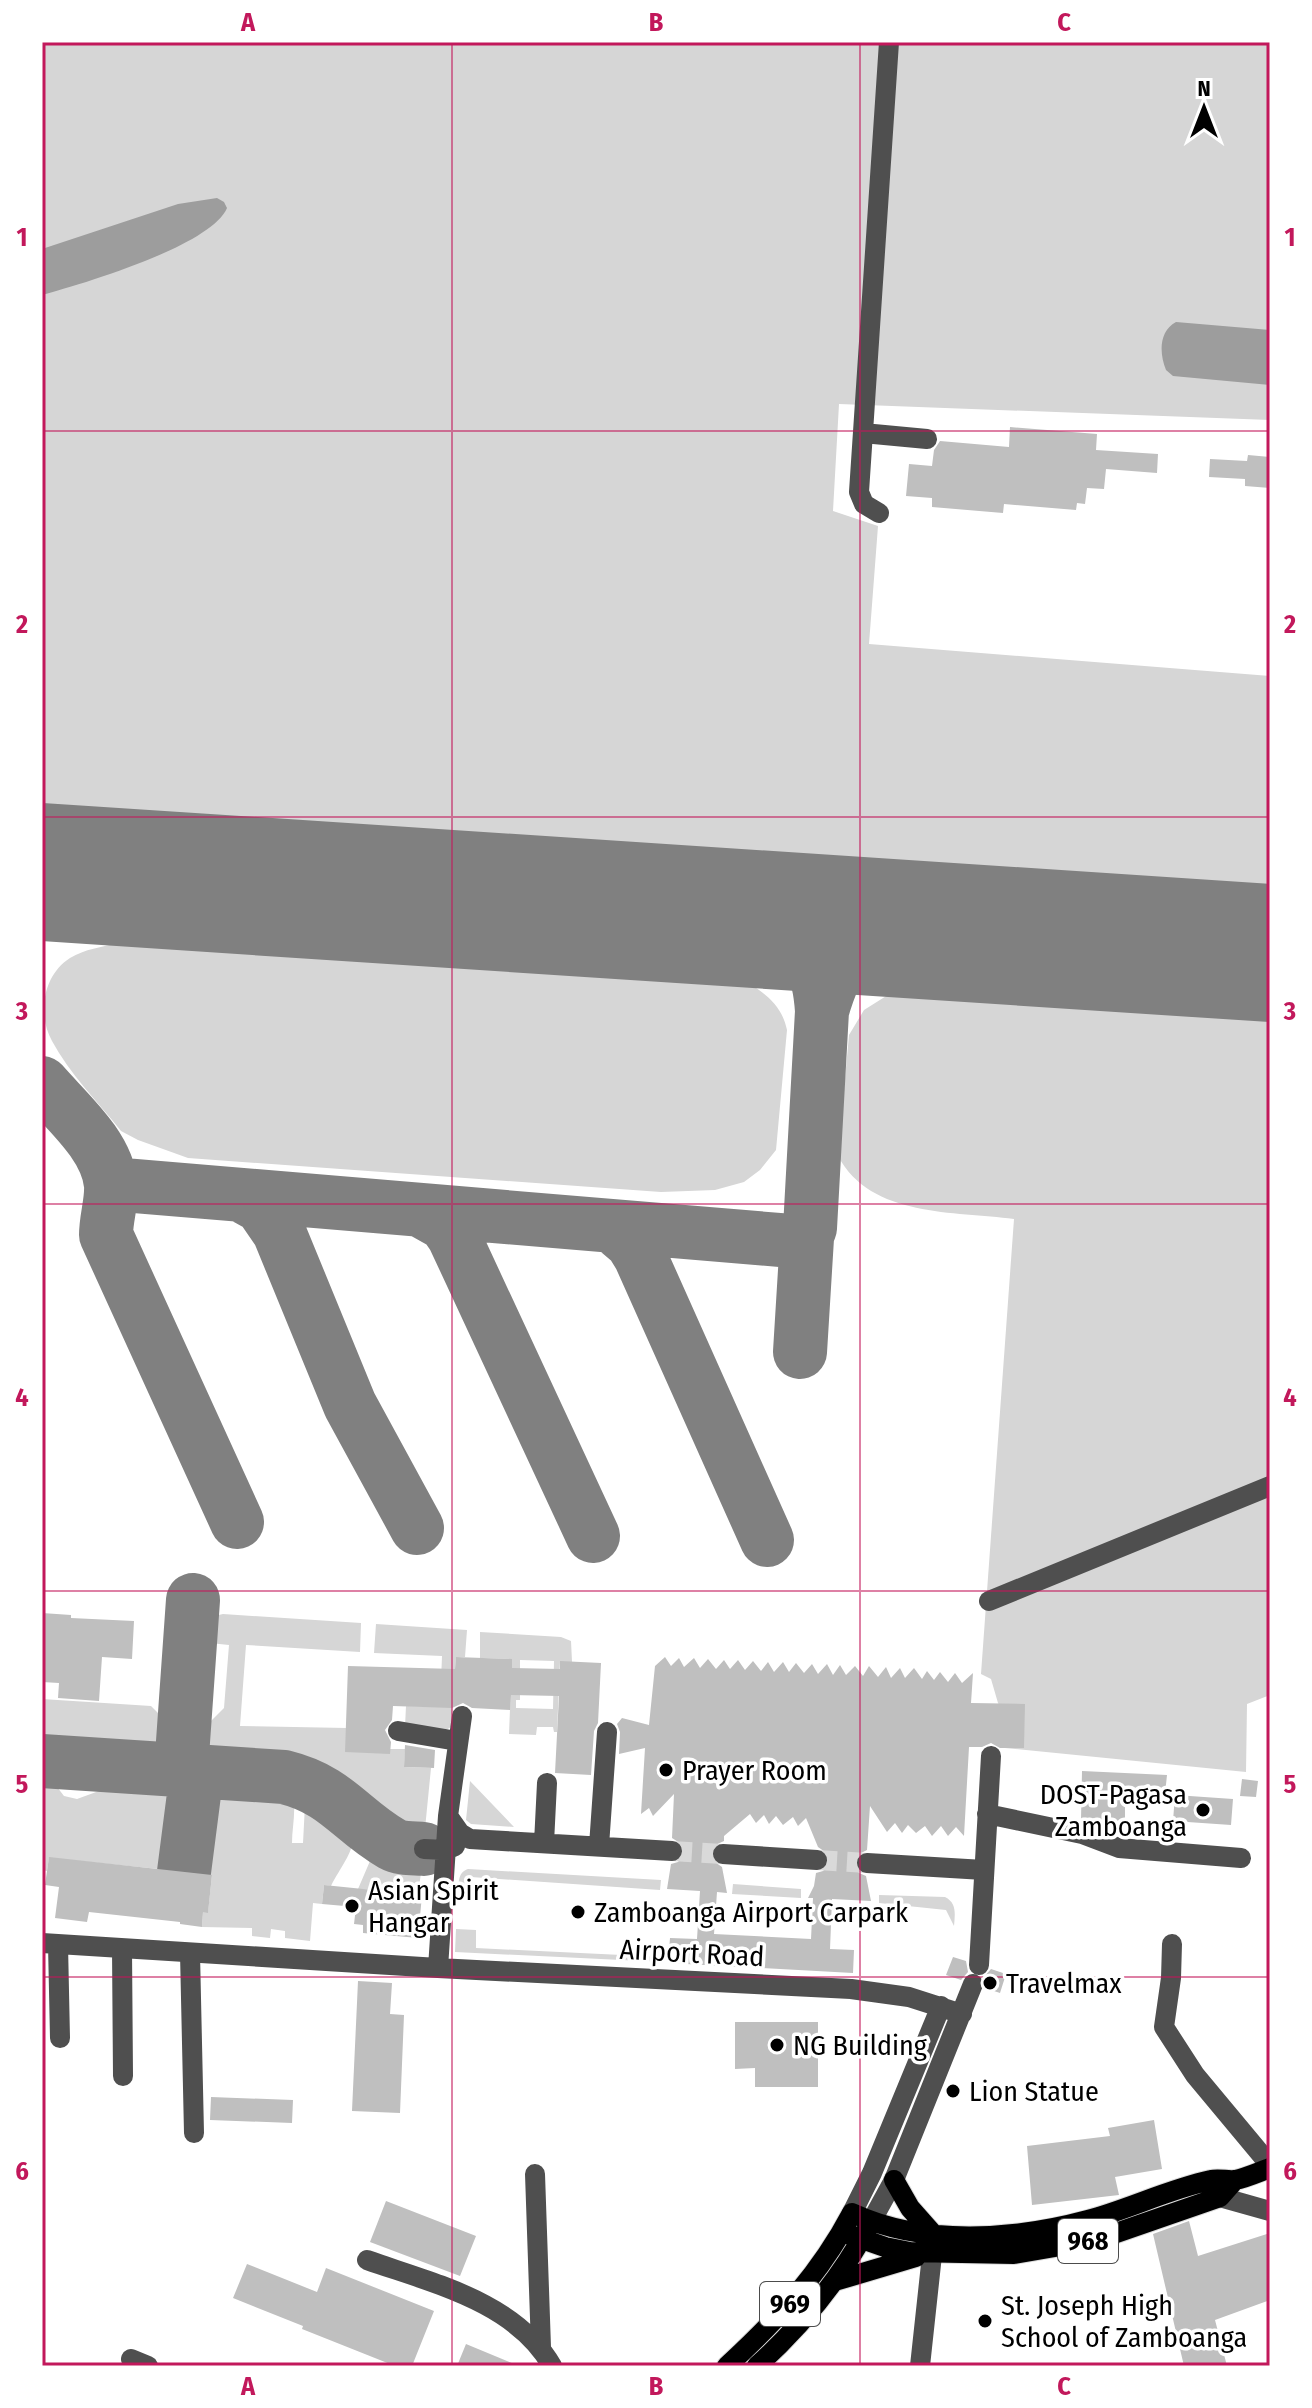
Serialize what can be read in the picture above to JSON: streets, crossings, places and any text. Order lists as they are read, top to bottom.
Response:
{
  "streets": {
    "main road": ["968", "969"],
    "street": ["Airport Road"]
  },
  "crossings": [
    ["Airport Road", "969"],
    ["968", "969"]
  ],
  "places": [
    "Prayer Room",
    "DOST-Pagasa Zamboanga",
    "Asian Spirit Hangar",
    "Zamboanga Airport Carpark",
    "Travelmax",
    "NG Building",
    "Lion Statue",
    "St. Joseph High School of Zamboanga"
  ],
  "north": "top",
  "grid": {
    "columns": ["A", "B", "C"],
    "rows": [
      "1",
      "2",
      "3",
      "4",
      "5",
      "6"
    ]
  }
}
